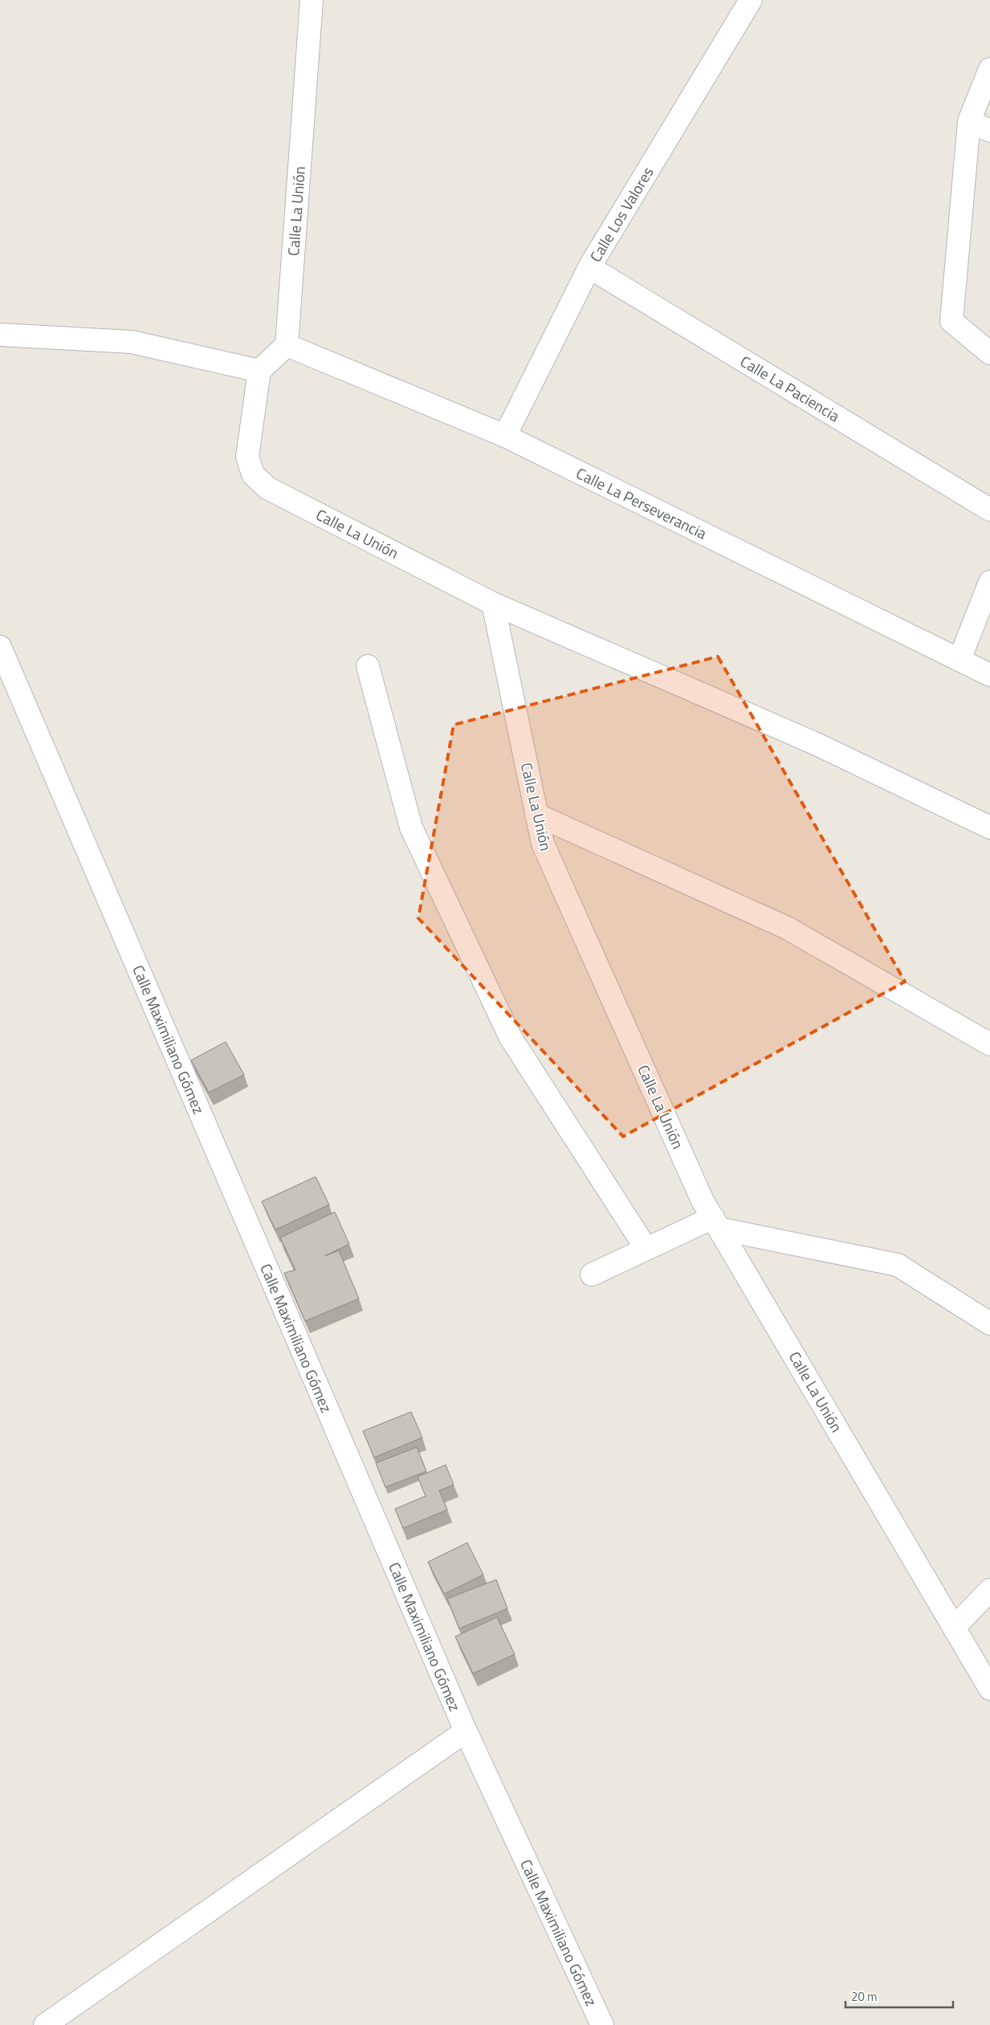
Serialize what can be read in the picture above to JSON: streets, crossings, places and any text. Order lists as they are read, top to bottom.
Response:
{
  "streets": {
    "street": [
      "Calle La Unión",
      "Calle Los Valores",
      "Calle La Paciencia",
      "Calle La Perseverancia",
      "Calle Maximiliano Gómez"
    ]
  },
  "crossings": [
    ["Calle La Unión", "Calle La Perseverancia"],
    ["Calle Los Valores", "Calle La Paciencia"],
    ["Calle Los Valores", "Calle La Perseverancia"]
  ],
  "scale_bar": "20 m"
}
